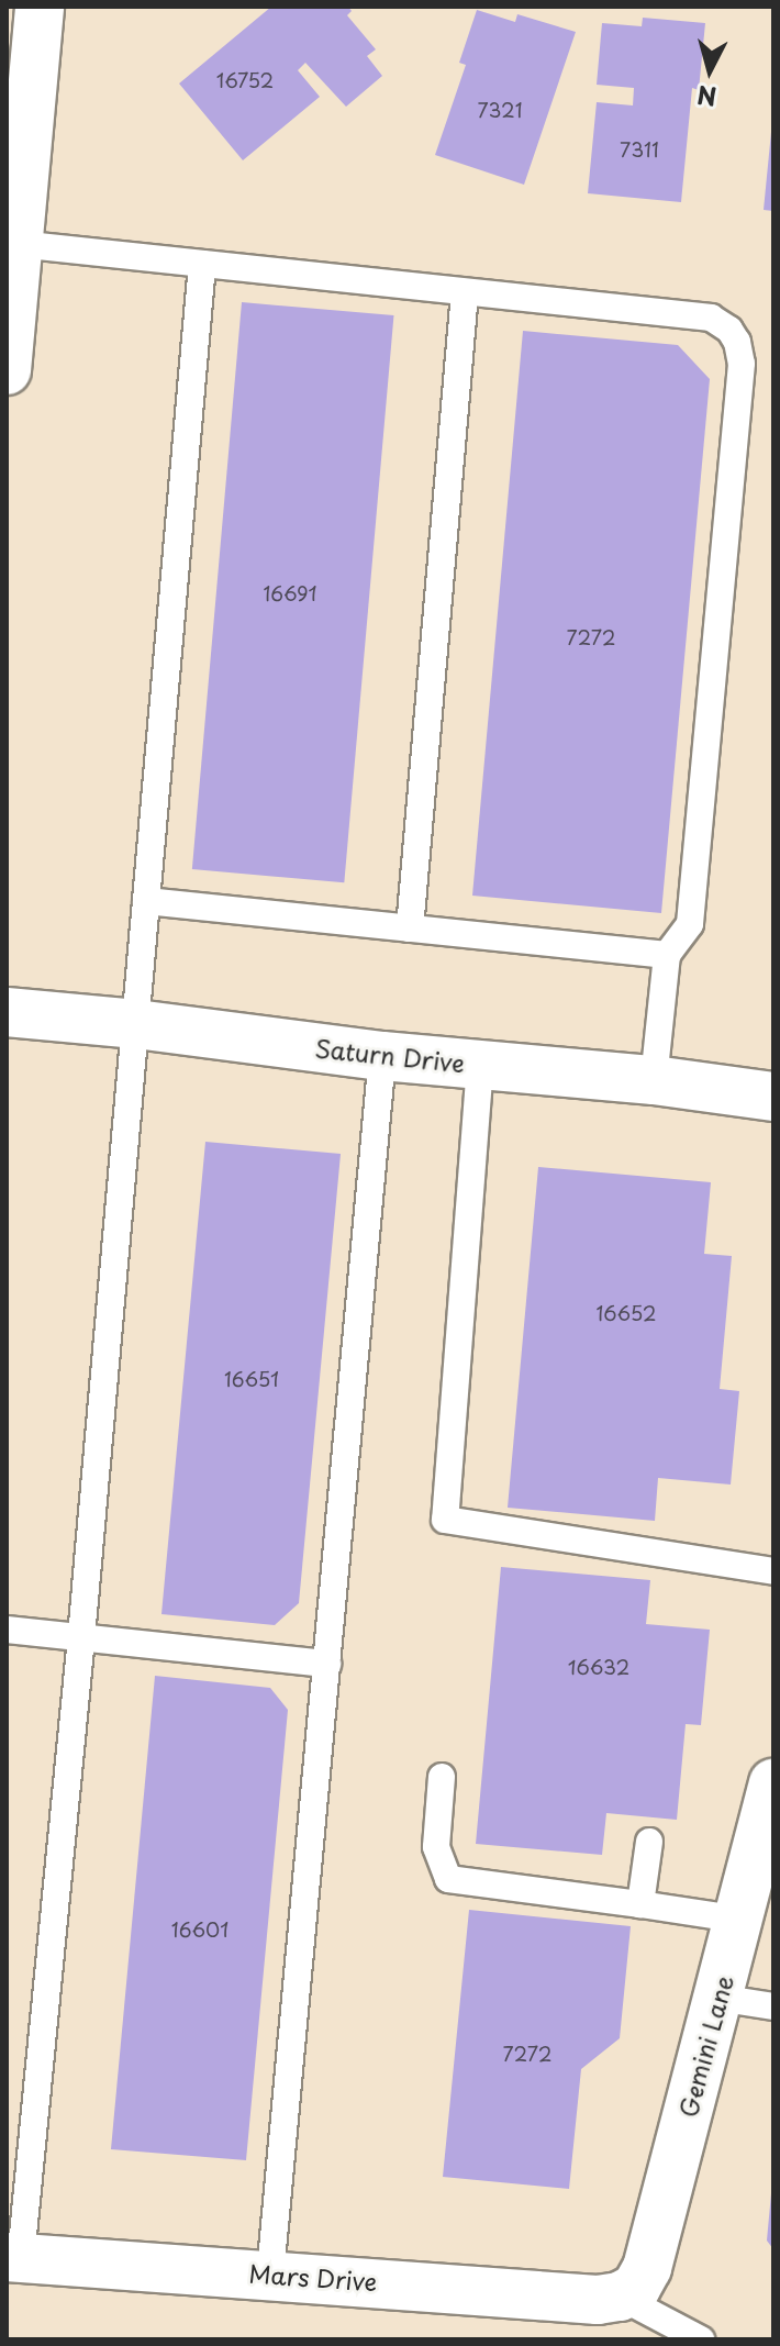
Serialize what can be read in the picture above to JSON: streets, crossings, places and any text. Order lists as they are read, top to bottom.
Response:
{
  "streets": {
    "street": ["Saturn Drive", "Gemini Lane", "Mars Drive"]
  },
  "crossings": [
    ["Gemini Lane", "Mars Drive"]
  ],
  "house_numbers": [
    "16752",
    "7321",
    "7311",
    "16691",
    "7272",
    "16652",
    "16651",
    "16632",
    "16601",
    "7272"
  ],
  "north": "bottom"
}
